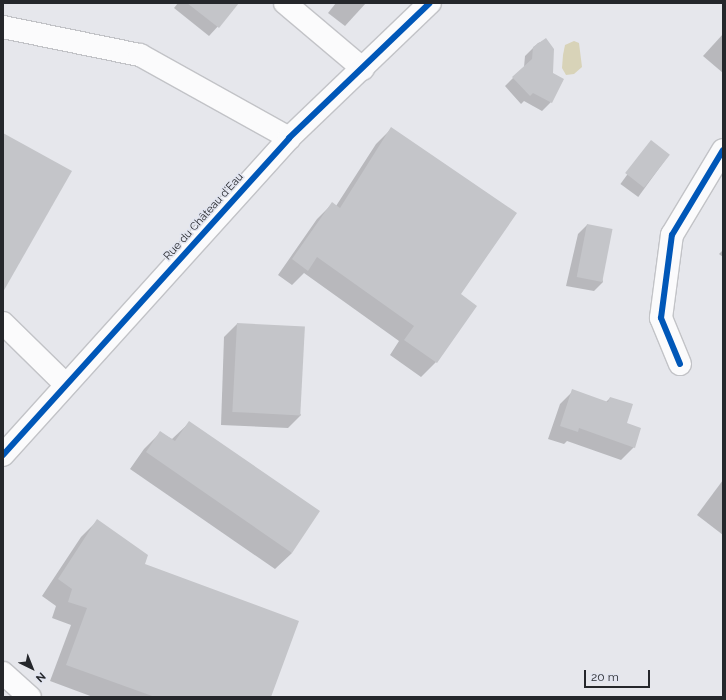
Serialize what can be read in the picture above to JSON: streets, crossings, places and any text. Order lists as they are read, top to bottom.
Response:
{
  "streets": {
    "street": ["Rue du Château d'Eau"]
  },
  "scale_bar": "20 m",
  "north": "bottom right"
}
